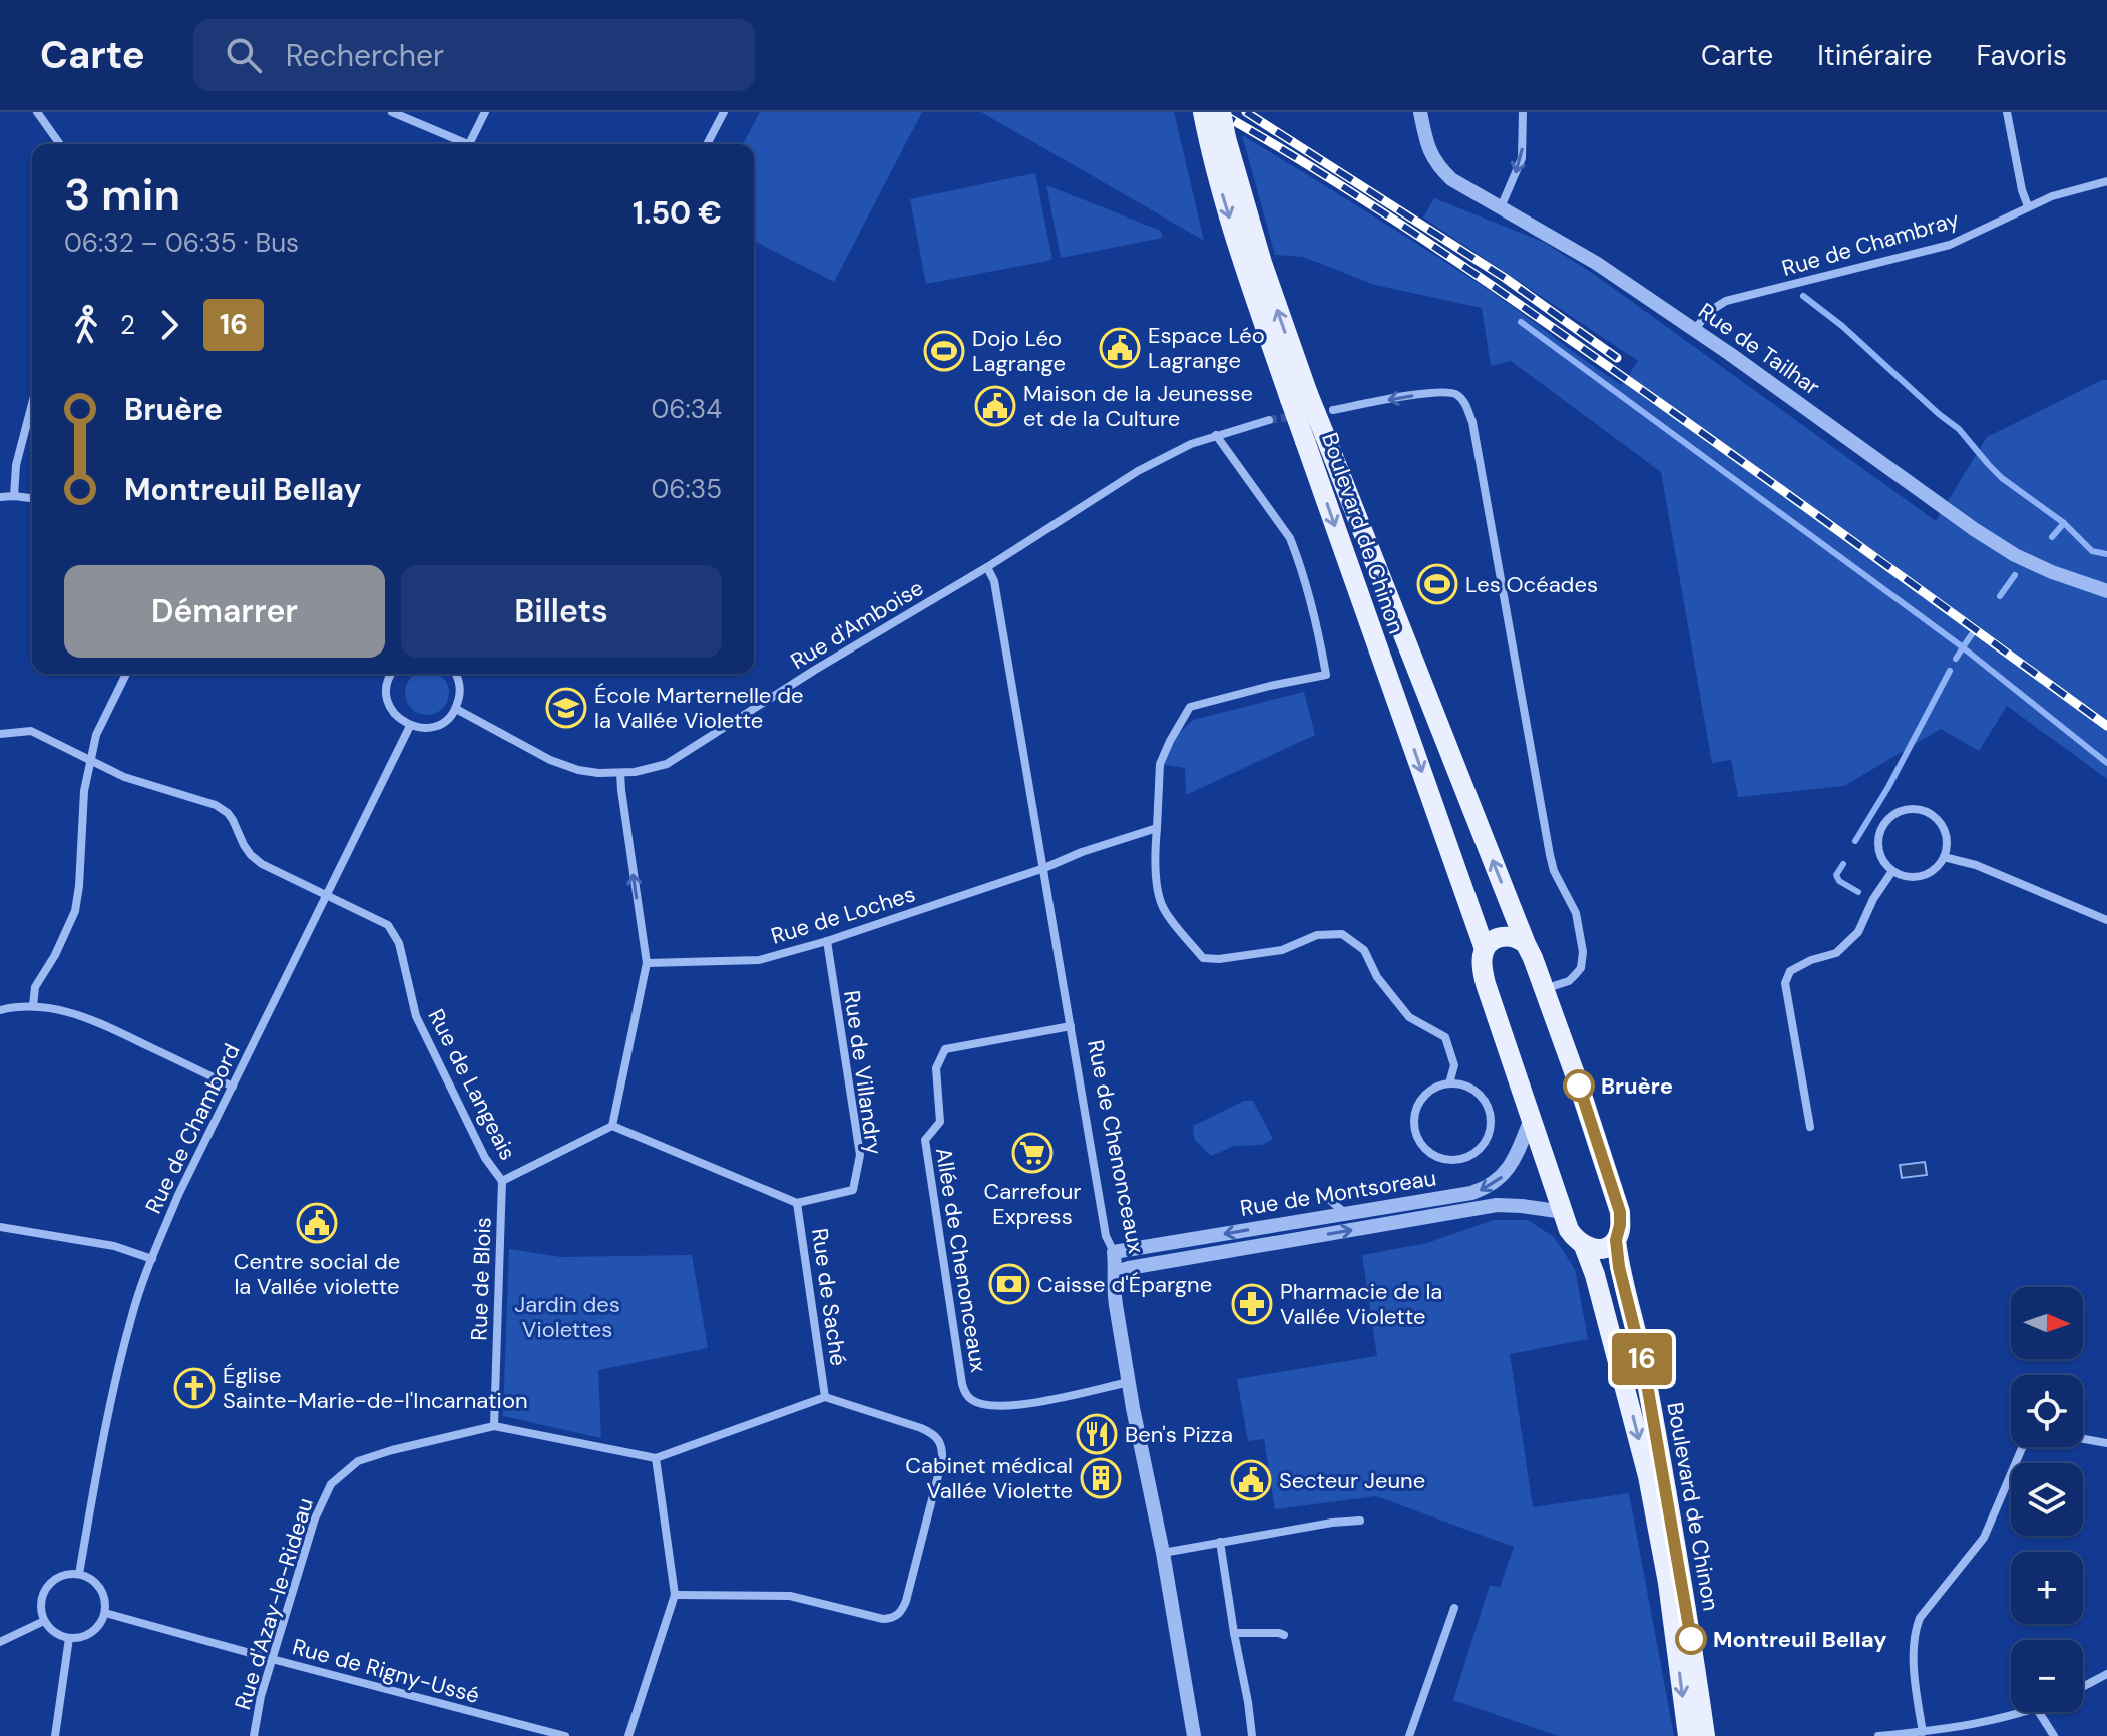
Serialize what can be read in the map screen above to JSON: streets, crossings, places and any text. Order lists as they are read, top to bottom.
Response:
{
  "streets": {
    "main road": ["Boulevard de Chinon"],
    "street": [
      "Rue de Chambray",
      "Rue de Tailhar",
      "Rue d'Amboise",
      "Rue de Loches",
      "Rue de Villandry",
      "Rue de Langeais",
      "Rue de Chambord",
      "Rue de Chenonceaux",
      "Rue de Montsoreau",
      "Allée de Chenonceaux",
      "Rue de Blois",
      "Rue de Saché",
      "Rue d'Azay-le-Rideau",
      "Rue de Rigny-Ussé"
    ]
  },
  "crossings": [
    ["Rue de Chambray", "Rue de Tailhar"],
    ["Boulevard de Chinon", "Rue de Montsoreau"],
    ["Rue d'Amboise", "Rue de Chenonceaux"],
    ["Rue de Loches", "Rue de Villandry"],
    ["Rue de Loches", "Rue de Chenonceaux"],
    ["Rue de Villandry", "Rue de Saché"],
    ["Rue de Langeais", "Rue de Chambord"],
    ["Rue de Langeais", "Rue de Blois"],
    ["Rue de Chambord", "Rue de Rigny-Ussé"],
    ["Rue de Chenonceaux", "Rue de Montsoreau"],
    ["Rue de Chenonceaux", "Allée de Chenonceaux"],
    ["Rue de Blois", "Rue d'Azay-le-Rideau"],
    ["Rue d'Azay-le-Rideau", "Rue de Rigny-Ussé"]
  ],
  "parks": ["Jardin des Violettes"],
  "places": {
    "public building": [
      "Espace Léo Lagrange",
      "Maison de la Jeunesse et de la Culture",
      "Centre social de la Vallée violette",
      "Secteur Jeune"
    ],
    "sports": ["Dojo Léo Lagrange", "Les Océades"],
    "school or university": ["École Marternelle de la Vallée Violette"],
    "other": ["Bruère", "Montreuil Bellay"],
    "supermarket": ["Carrefour Express"],
    "bank": ["Caisse d'Épargne"],
    "pharmacy": ["Pharmacie de la Vallée Violette"],
    "church": ["Église Sainte-Marie-de-l'Incarnation"],
    "restaurant": ["Ben's Pizza"],
    "building": ["Cabinet médical Vallée Violette"]
  },
  "lines": ["bus line 16"],
  "north": "right",
  "page": {
    "header": "Carte",
    "search": "Rechercher",
    "nav": ["Carte", "Itinéraire", "Favoris"],
    "on_map": "16",
    "heading": ["3 min", "06:32 – 06:35 · Bus", "1.50 €"],
    "legs": ["2", "16"],
    "list": [
      {
        "name": "Bruère",
        "value": "06:34"
      },
      {
        "name": "Montreuil Bellay",
        "value": "06:35"
      }
    ],
    "buttons": ["Démarrer", "Billets"],
    "map_buttons": ["+", "−"]
  }
}
